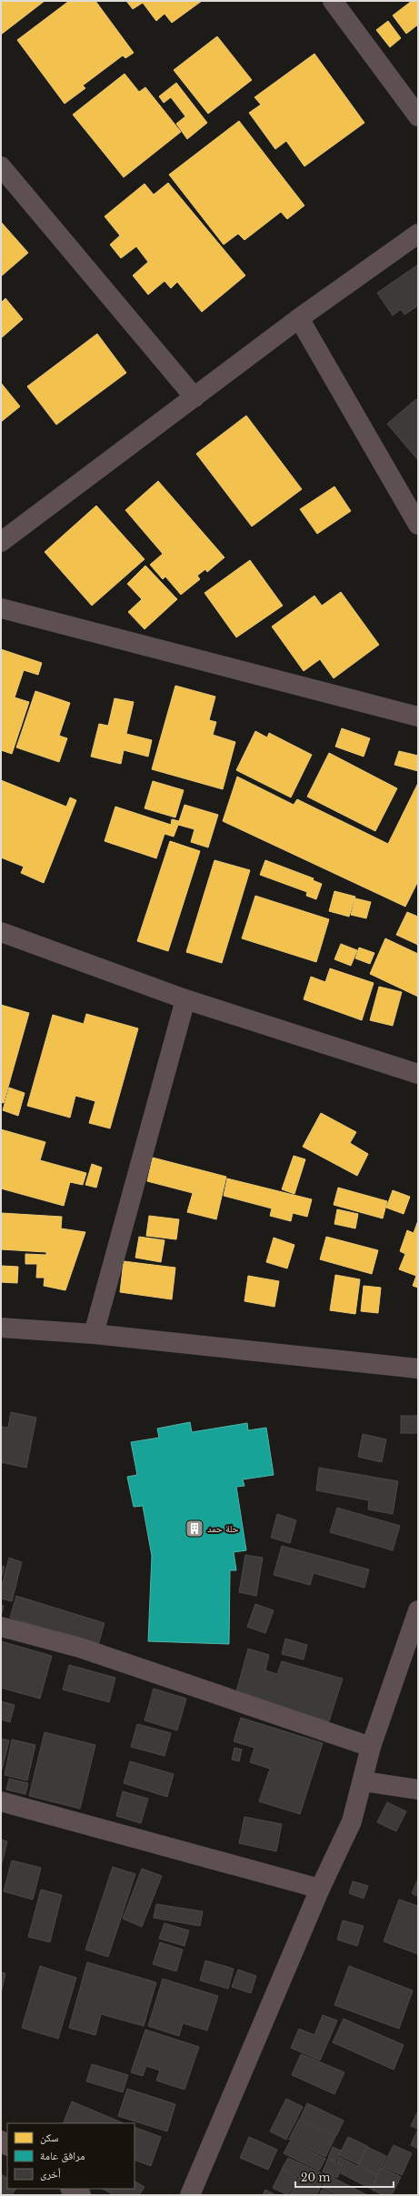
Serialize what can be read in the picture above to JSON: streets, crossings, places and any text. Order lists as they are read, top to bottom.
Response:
{
  "places": {
    "building": ["حلة حمد"]
  },
  "legend": ["سكن", "مرافق عامة", "أخرى"],
  "scale_bar": "20 m"
}
